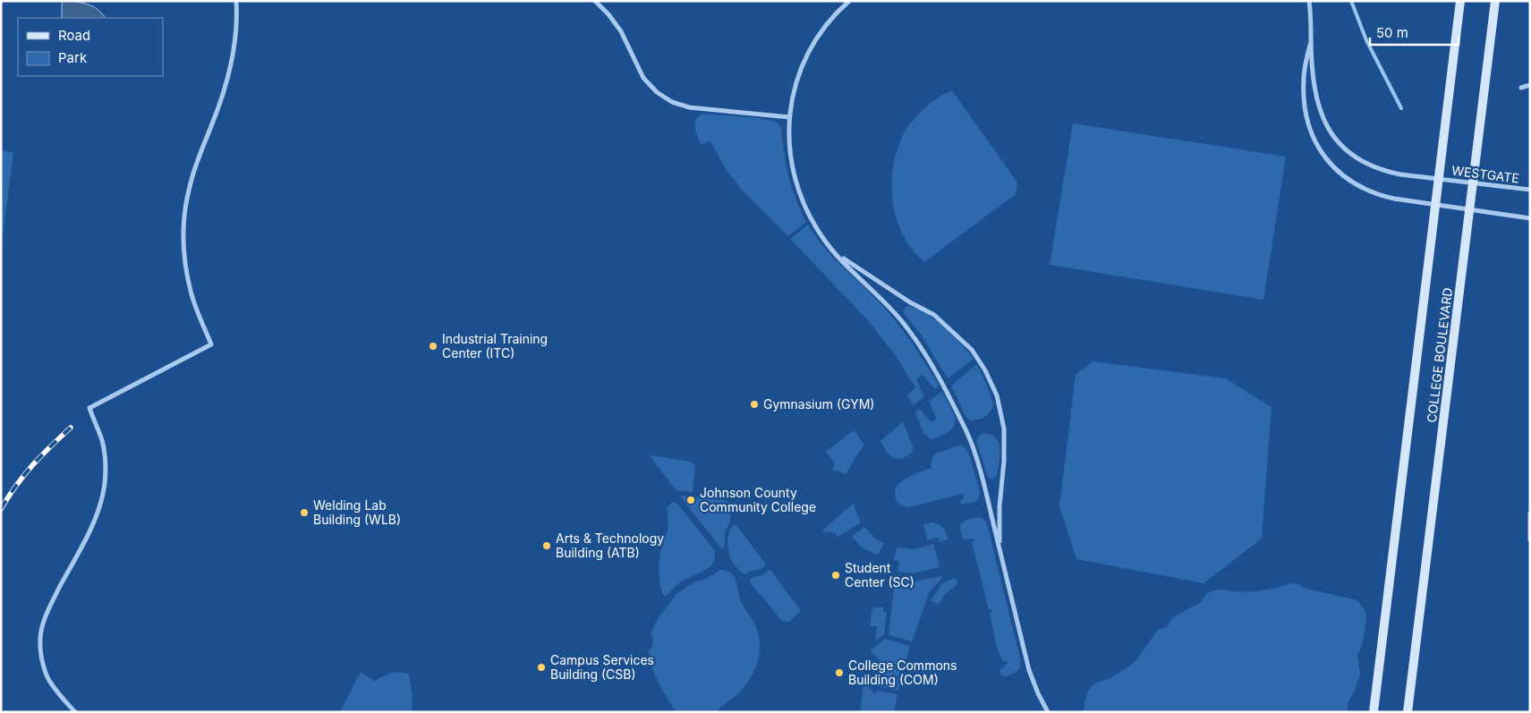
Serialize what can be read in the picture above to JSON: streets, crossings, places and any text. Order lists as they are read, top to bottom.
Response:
{
  "streets": {
    "main road": ["COLLEGE BOULEVARD"],
    "street": ["WESTGATE"]
  },
  "crossings": [
    ["WESTGATE", "COLLEGE BOULEVARD"]
  ],
  "places": [
    "Industrial Training Center (ITC)",
    "Gymnasium (GYM)",
    "Johnson County Community College",
    "Welding Lab Building (WLB)",
    "Arts & Technology Building (ATB)",
    "Student Center (SC)",
    "Campus Services Building (CSB)",
    "College Commons Building (COM)"
  ],
  "legend": ["Road", "Park"],
  "scale_bar": "50 m"
}
